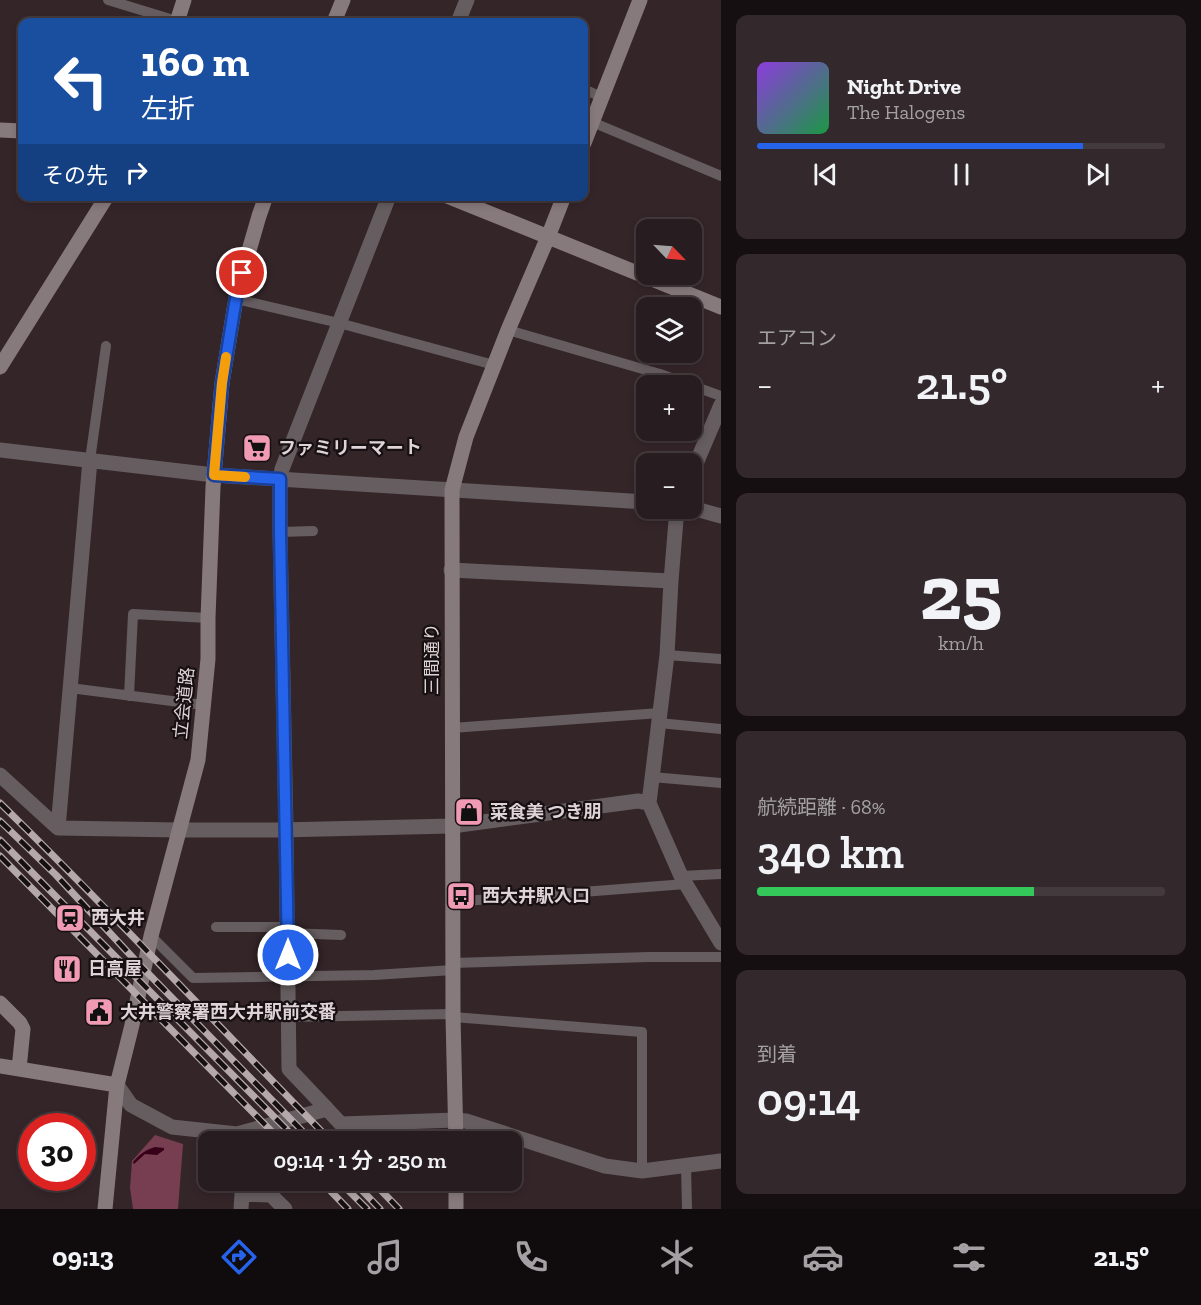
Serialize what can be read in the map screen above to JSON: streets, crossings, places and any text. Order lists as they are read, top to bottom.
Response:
{
  "streets": {
    "street": ["三間通り", "立会道路"]
  },
  "places": {
    "supermarket": ["ファミリーマート"],
    "shop": ["菜食美 つき朋"],
    "bus stop": ["西大井駅入口"],
    "station": ["西大井"],
    "restaurant": ["日高屋"],
    "public building": ["大井警察署西大井駅前交番"]
  },
  "north": "bottom right",
  "page": {
    "turn": ["160 m", "左折"],
    "song": ["Night Drive", "The Halogens"],
    "then": "その先",
    "map_buttons": ["+", "−"],
    "tile": [
      "エアコン",
      ["25", "km/h"],
      ["航続距離 · 68%", "340 km"],
      ["到着", "09:14"]
    ],
    "heat": ["−", "21.5°", "+"],
    "limit": "30",
    "trip": "09:14 · 1 分 · 250 m",
    "tabs": ["09:13", "21.5°"]
  }
}
